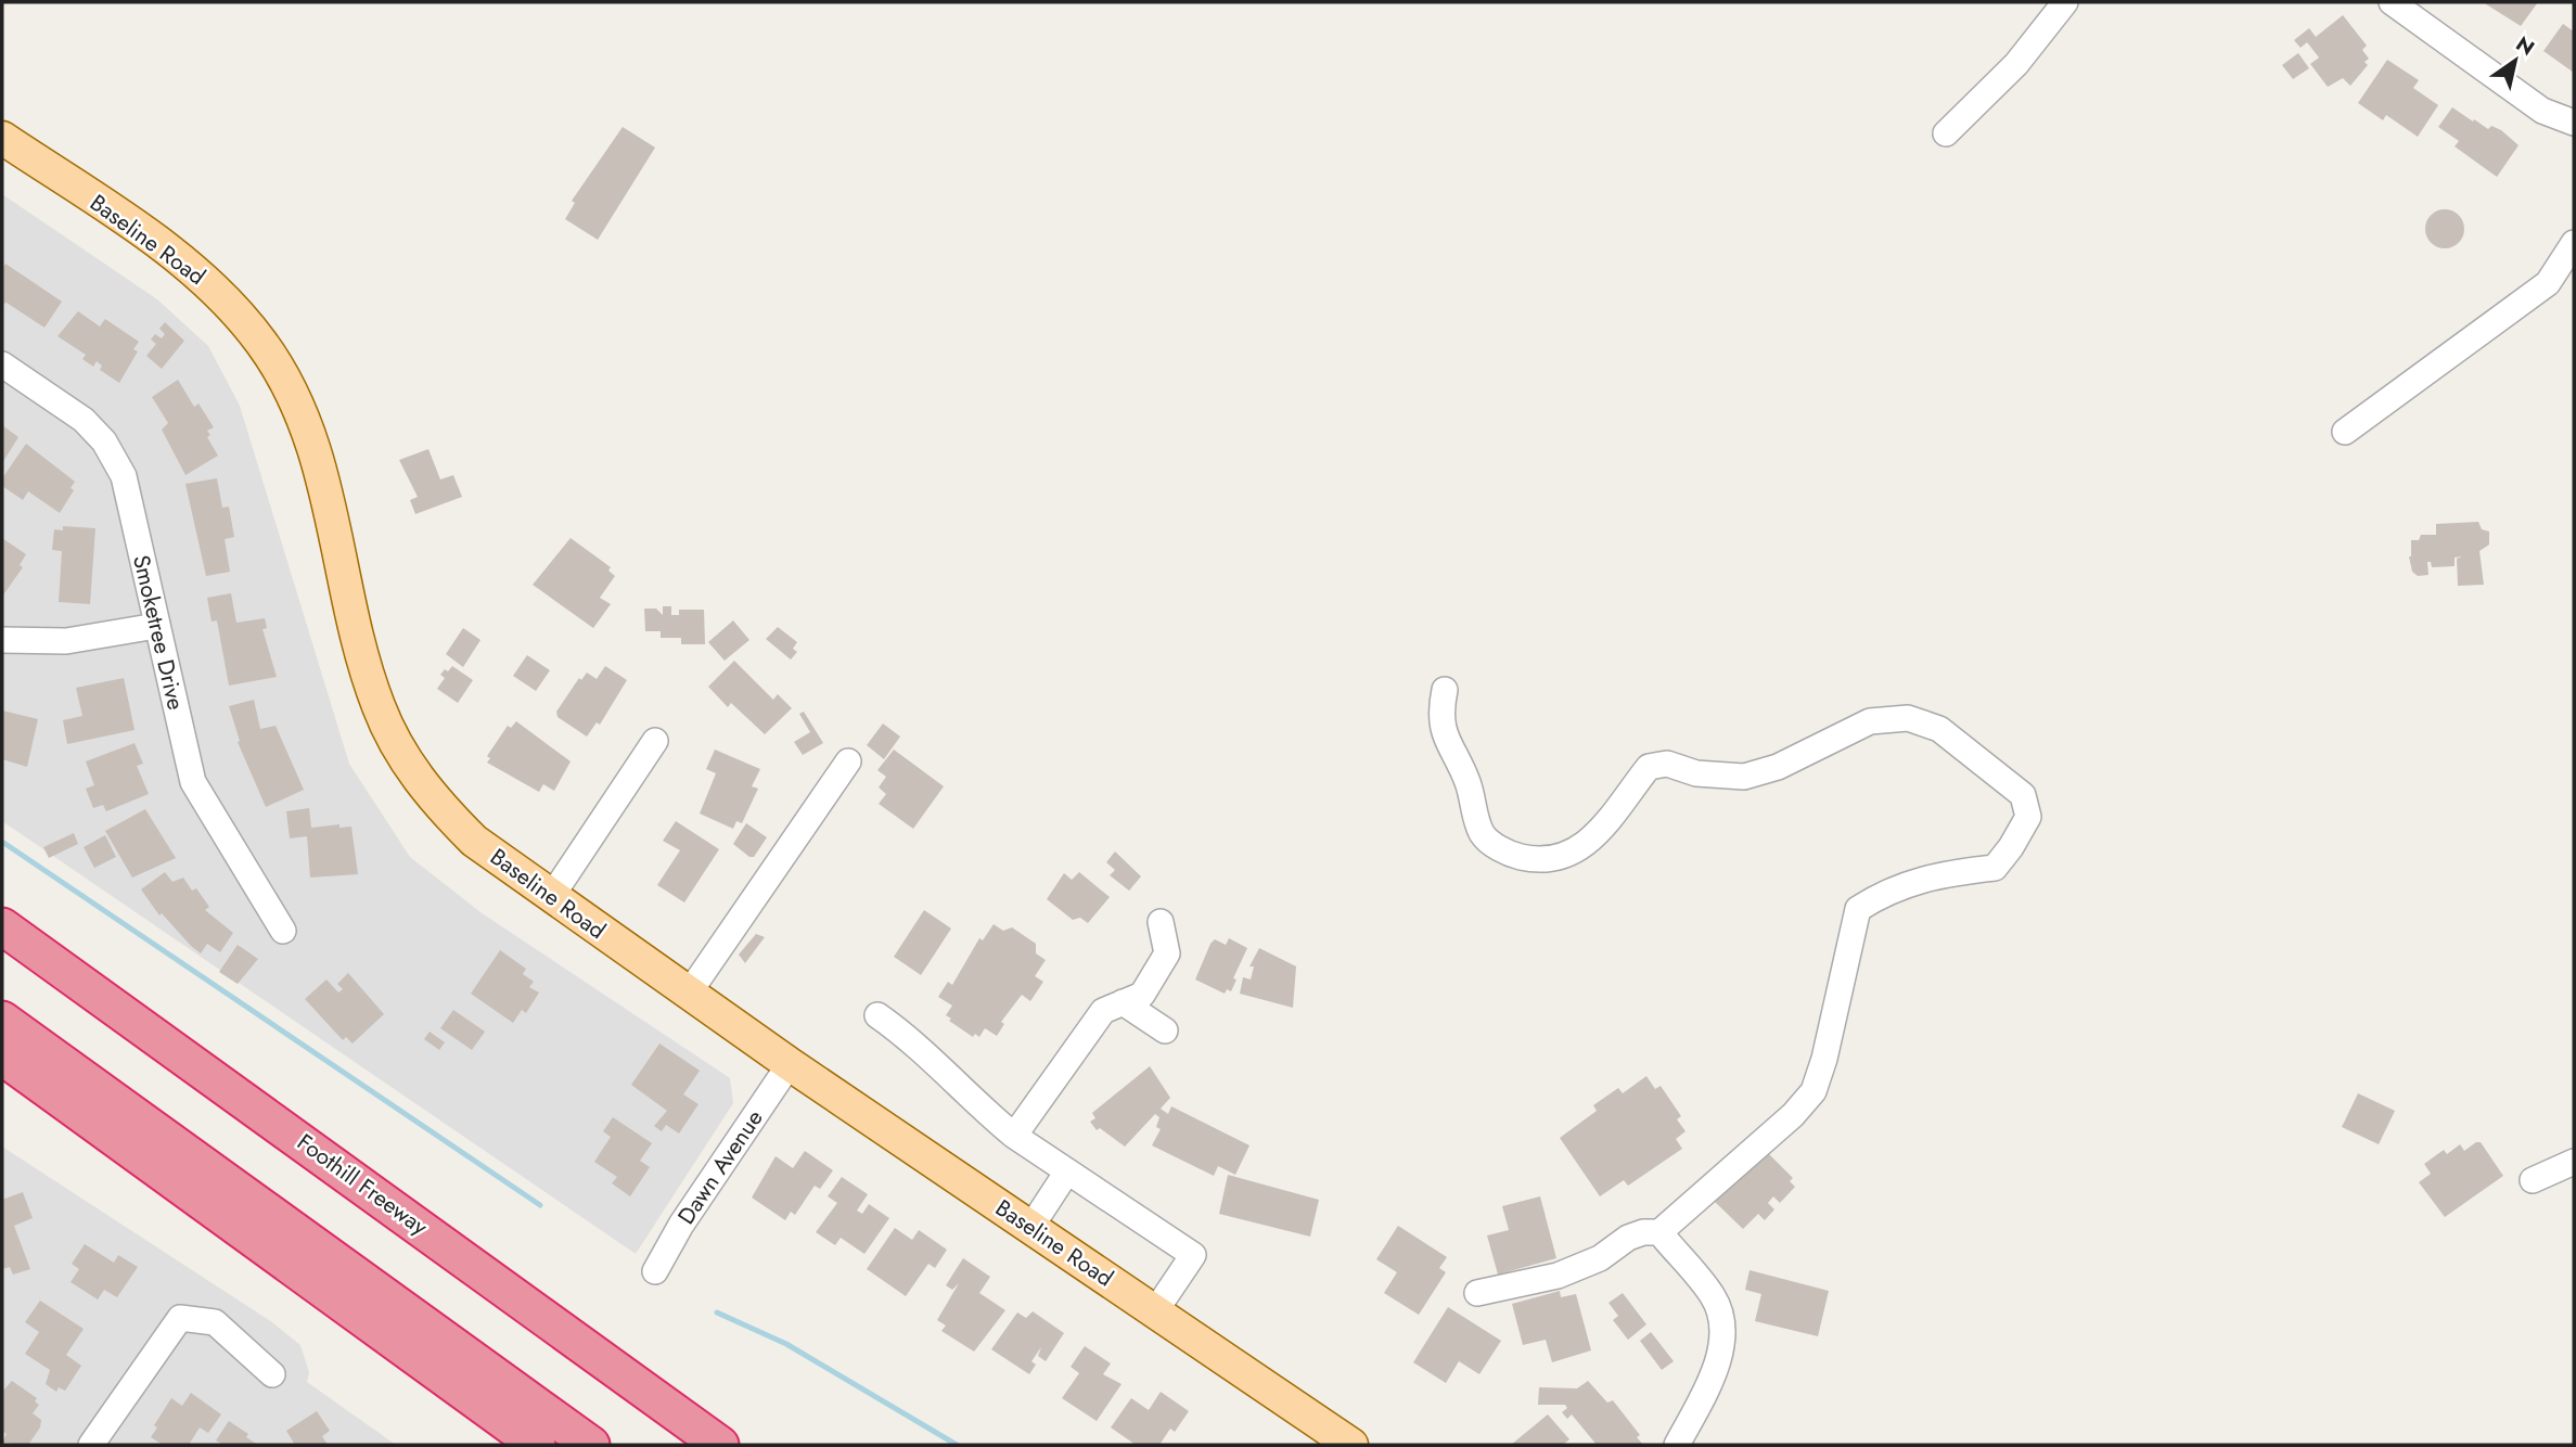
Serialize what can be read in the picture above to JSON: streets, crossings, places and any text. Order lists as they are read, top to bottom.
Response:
{
  "streets": {
    "highway": ["Foothill Freeway"],
    "main road": ["Baseline Road"],
    "street": ["Smoketree Drive", "Dawn Avenue"]
  },
  "crossings": [
    ["Baseline Road", "Dawn Avenue"]
  ],
  "north": "top right"
}
